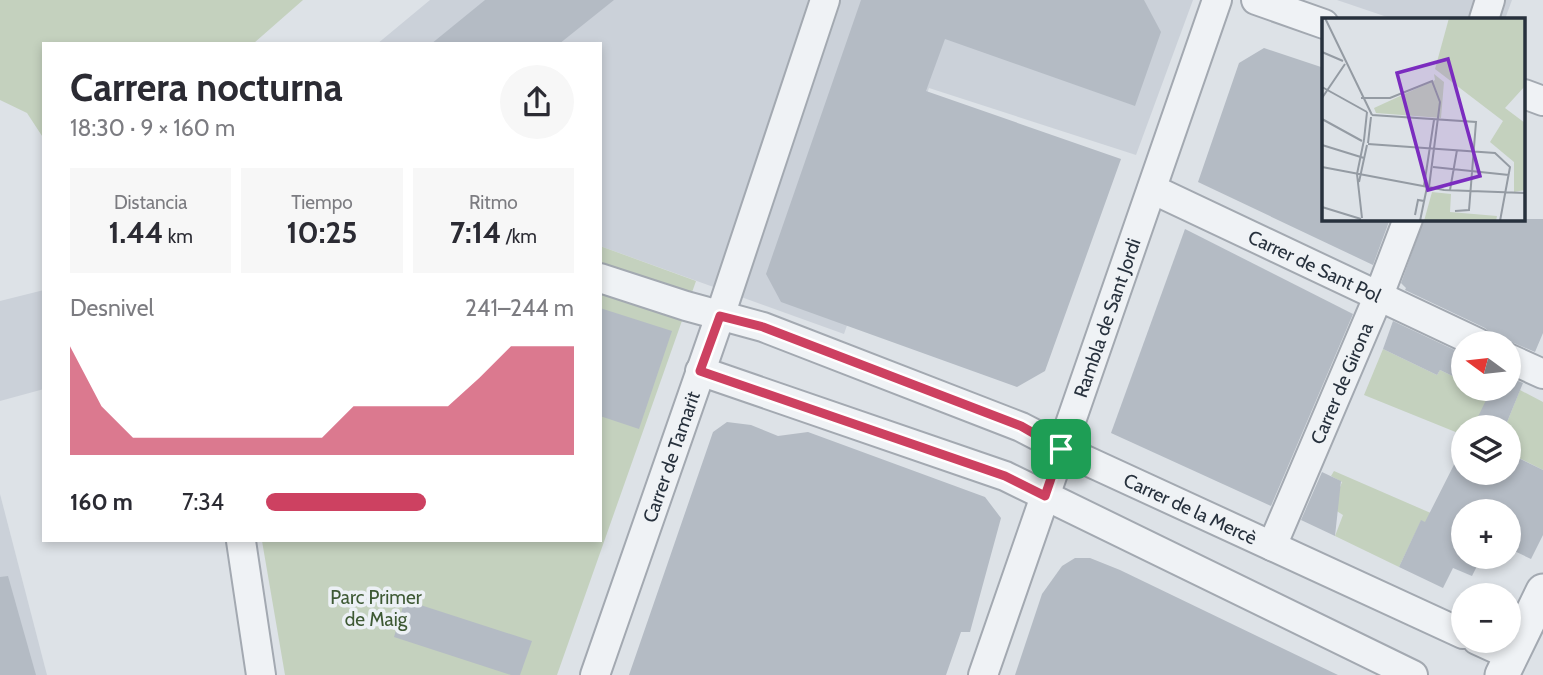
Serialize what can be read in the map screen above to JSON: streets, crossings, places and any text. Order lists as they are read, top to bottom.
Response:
{
  "streets": {
    "street": [
      "Carrer de Sant Pol",
      "Rambla de Sant Jordi",
      "Carrer de Girona",
      "Carrer de Tamarit",
      "Carrer de la Mercè"
    ]
  },
  "crossings": [
    ["Carrer de Sant Pol", "Rambla de Sant Jordi"],
    ["Carrer de Sant Pol", "Carrer de Girona"],
    ["Rambla de Sant Jordi", "Carrer de la Mercè"],
    ["Carrer de Girona", "Carrer de la Mercè"],
    ["Carrer de Tamarit", "Carrer de la Mercè"]
  ],
  "parks": ["Parc Primer de Maig"],
  "north": "left",
  "page": {
    "heading": ["Carrera nocturna", "18:30 · 9 × 160 m"],
    "stats": [
      ["Distancia", "1.44 km"],
      ["Tiempo", "10:25"],
      ["Ritmo", "7:14 /km"]
    ],
    "chart": ["Desnivel", "241–244 m"],
    "map_buttons": ["+", "−"],
    "list": [
      {
        "name": "160 m",
        "note": "7:34"
      }
    ]
  }
}
